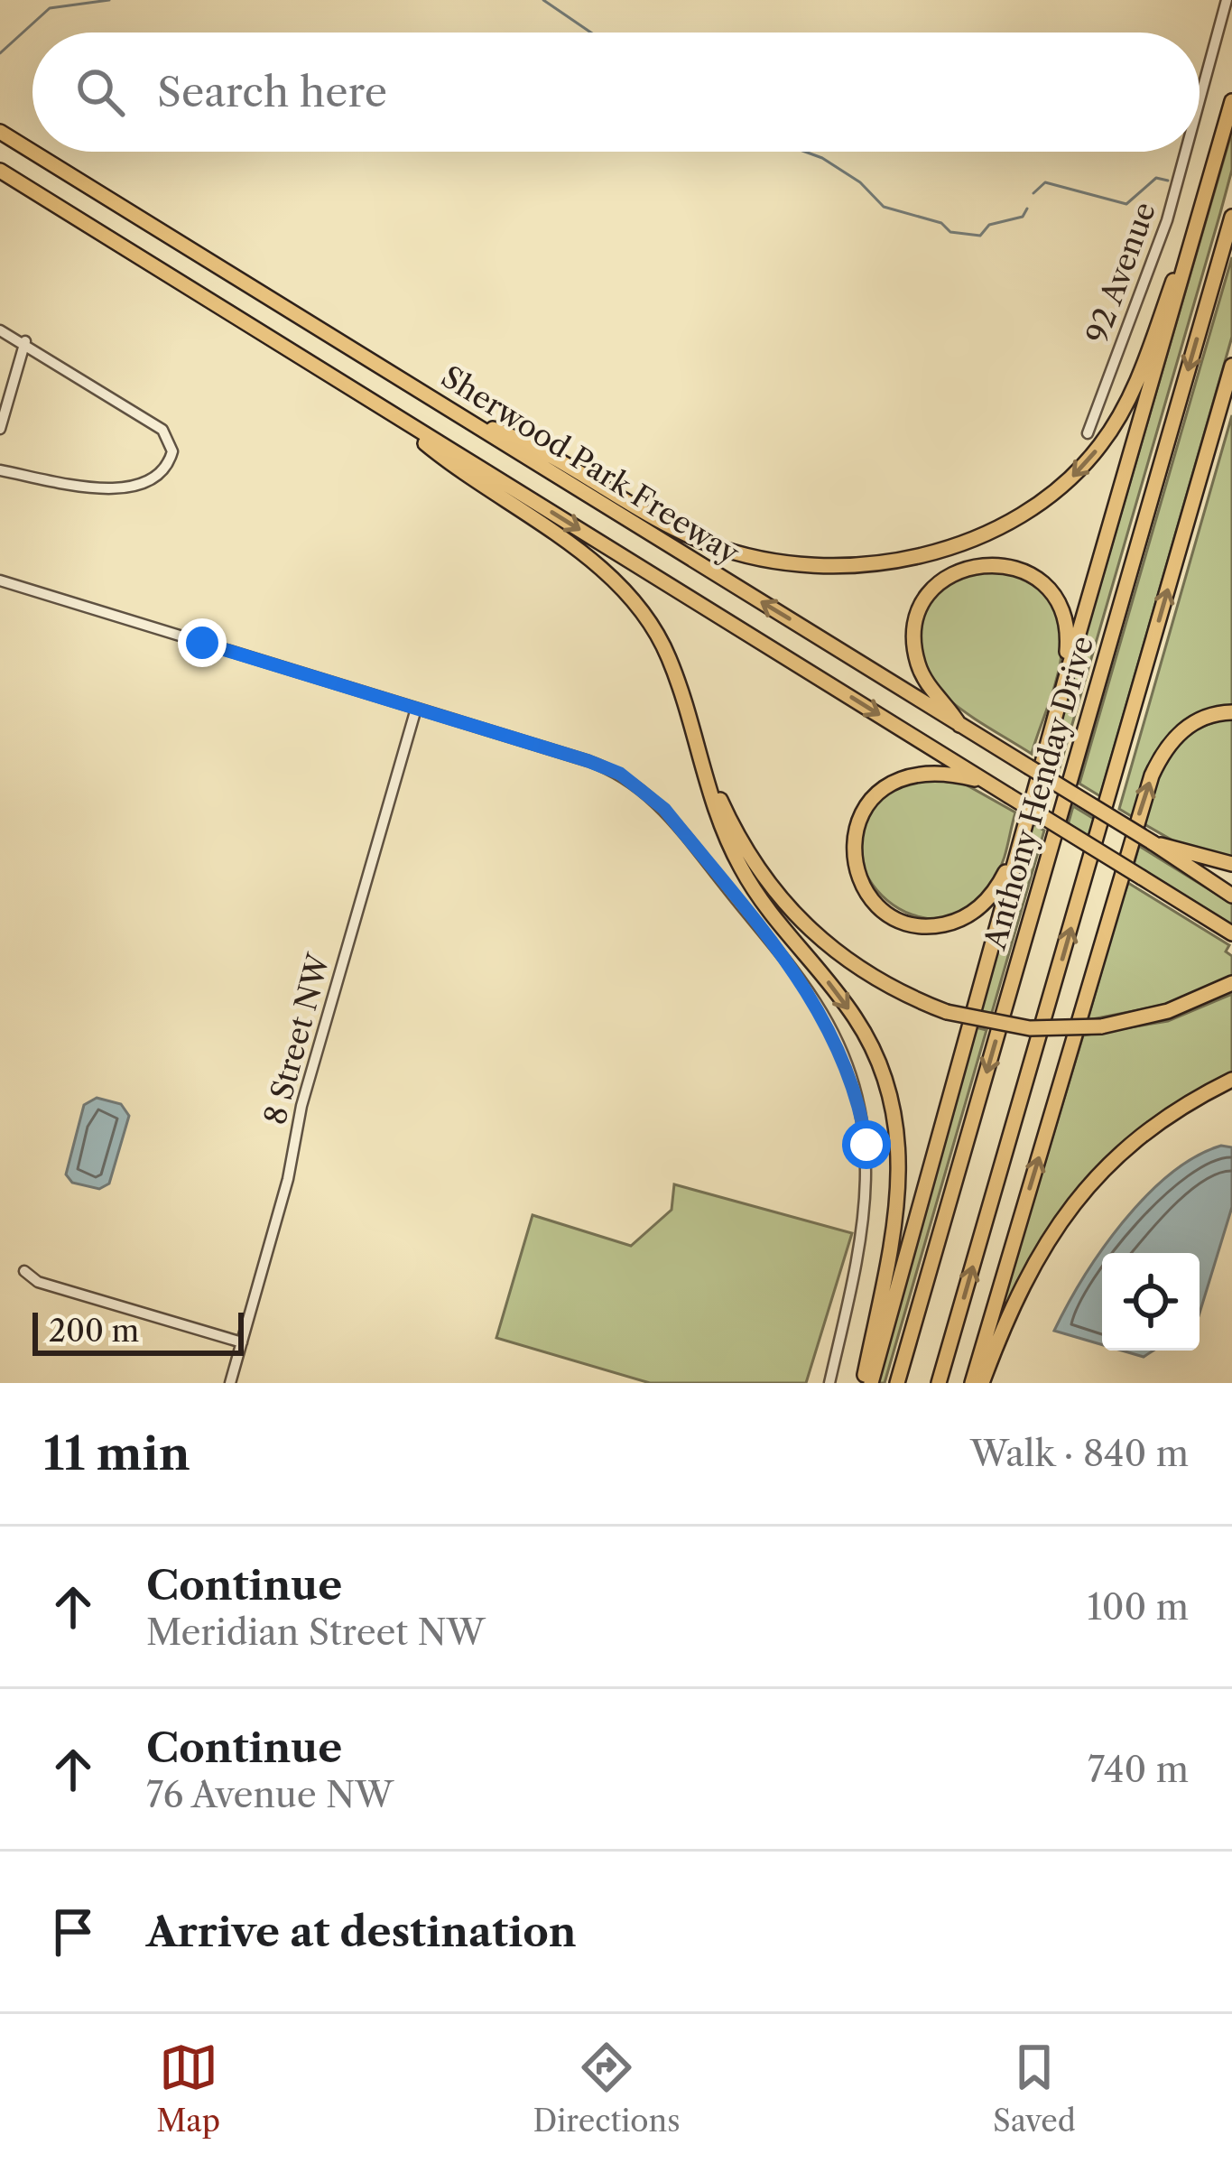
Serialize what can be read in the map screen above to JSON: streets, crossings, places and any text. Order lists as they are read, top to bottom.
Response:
{
  "streets": {
    "highway": ["Sherwood Park Freeway", "Anthony Henday Drive"],
    "street": ["92 Avenue", "8 Street NW"]
  },
  "scale_bar": "200 m",
  "page": {
    "search": "Search here",
    "scale": "200 m",
    "heading": ["11 min", "Walk · 840 m"],
    "list": [
      ["Continue", "Meridian Street NW", "100 m"],
      ["Continue", "76 Avenue NW", "740 m"],
      "Arrive at destination"
    ],
    "nav": ["Map", "Directions", "Saved"]
  }
}
